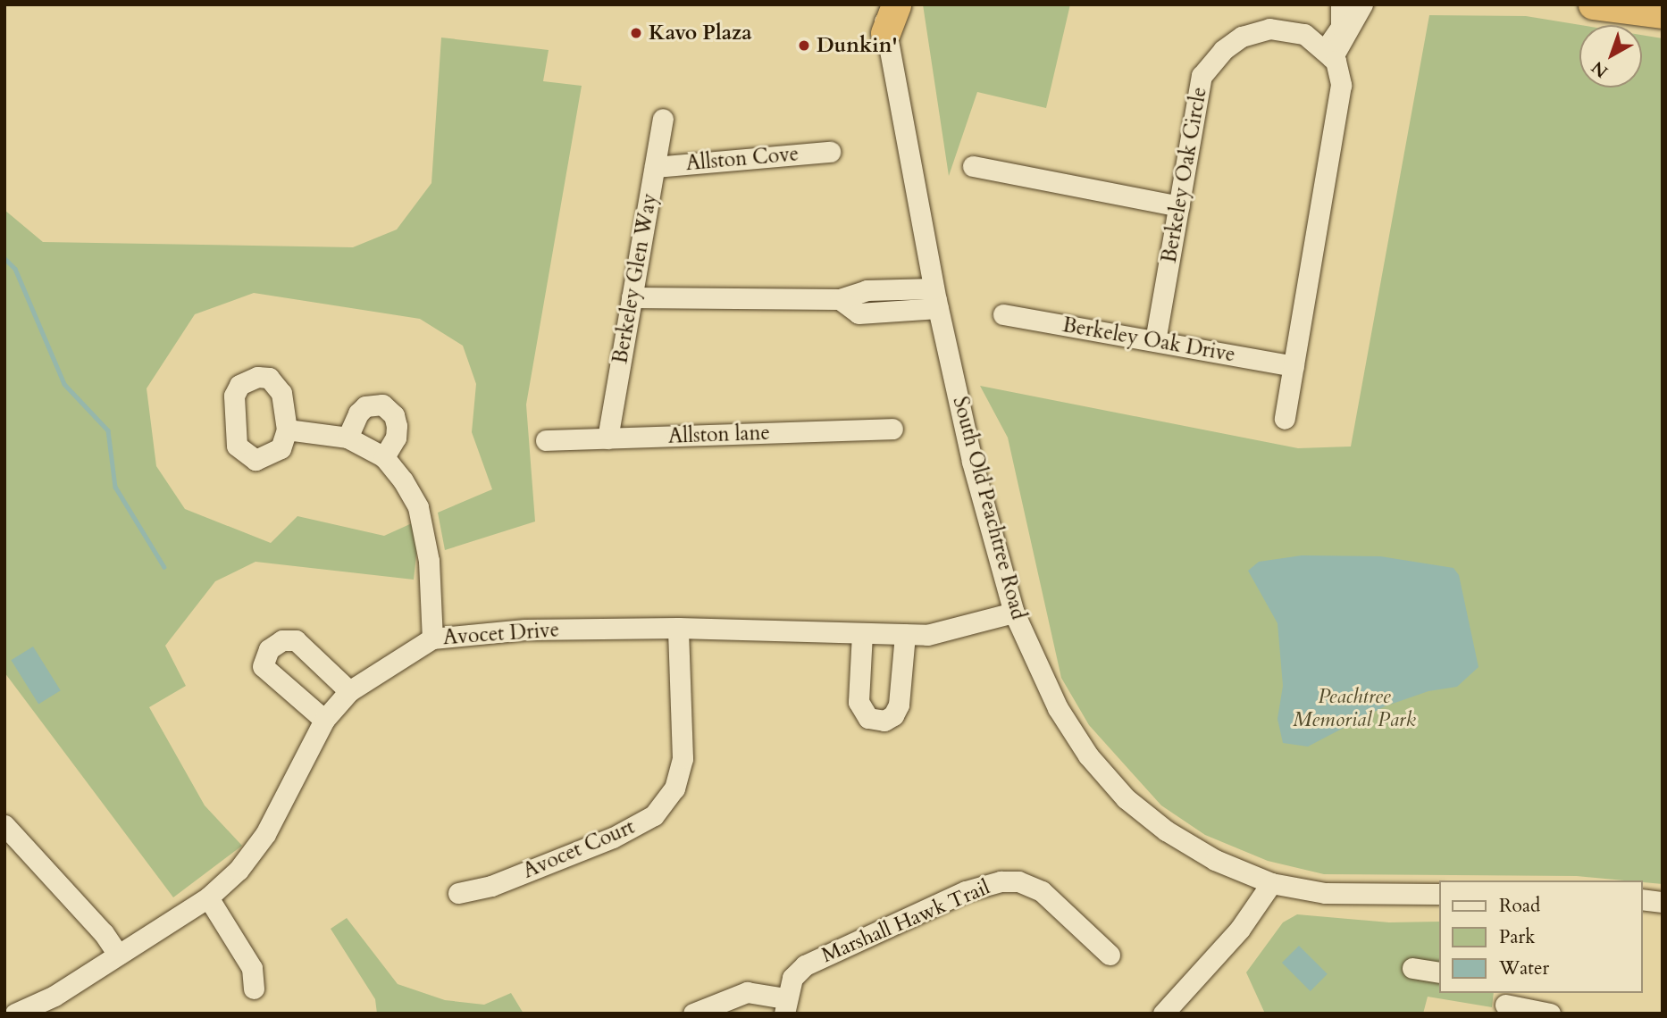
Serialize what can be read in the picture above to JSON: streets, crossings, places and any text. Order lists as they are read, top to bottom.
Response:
{
  "streets": {
    "street": [
      "Allston Cove",
      "Berkeley Oak Circle",
      "Berkeley Glen Way",
      "Berkeley Oak Drive",
      "Allston lane",
      "South Old Peachtree Road",
      "Avocet Drive",
      "Avocet Court",
      "Marshall Hawk Trail"
    ]
  },
  "crossings": [
    ["Allston Cove", "Berkeley Glen Way"],
    ["Berkeley Oak Circle", "Berkeley Oak Drive"],
    ["Berkeley Glen Way", "Allston lane"],
    ["South Old Peachtree Road", "Avocet Drive"],
    ["Avocet Drive", "Avocet Court"]
  ],
  "parks": ["Peachtree Memorial Park"],
  "places": ["Kavo Plaza", "Dunkin'"],
  "legend": ["Road", "Park", "Water"],
  "north": "bottom left"
}
